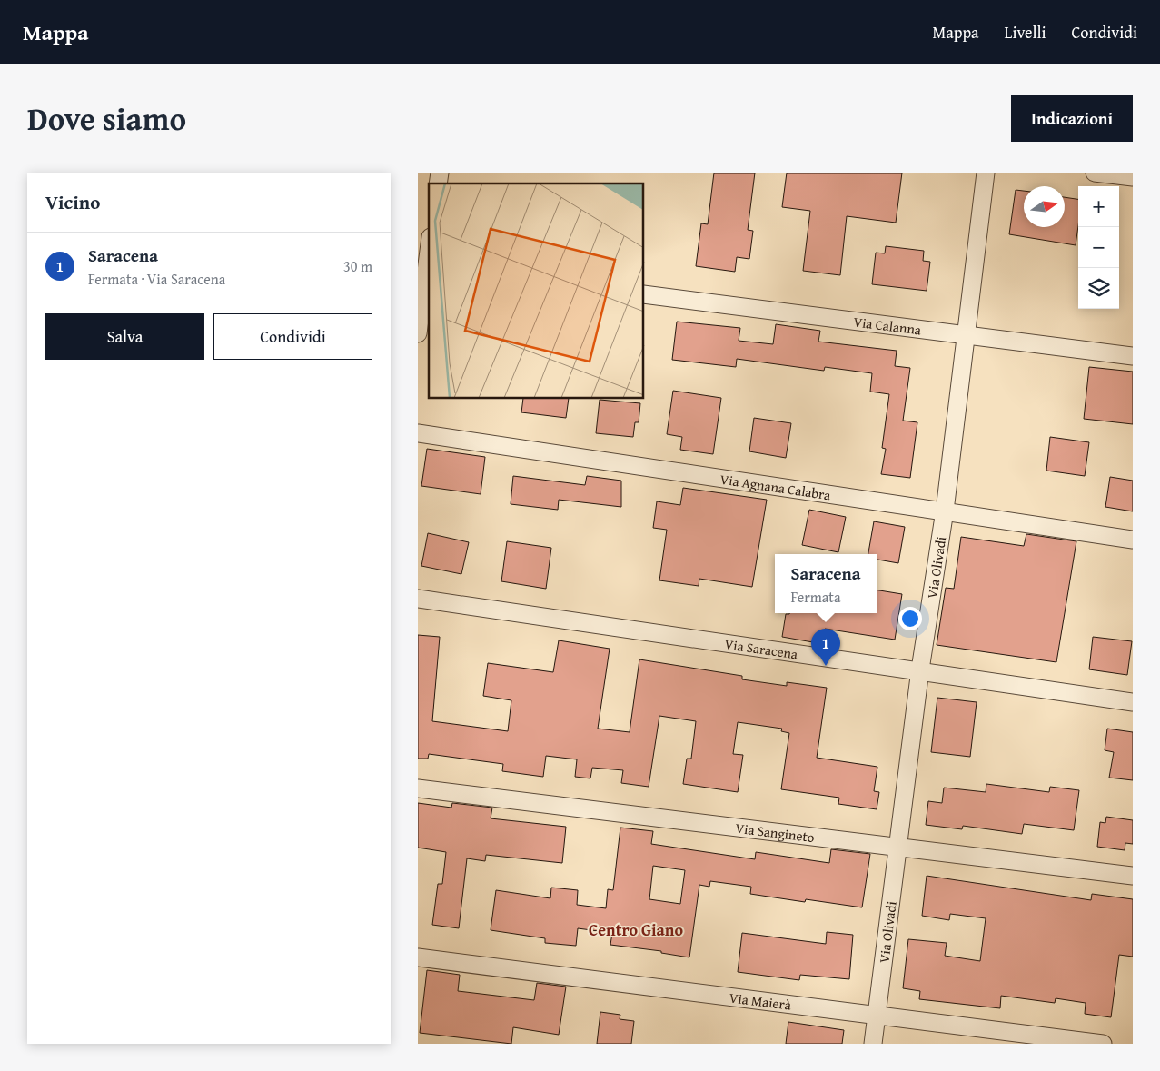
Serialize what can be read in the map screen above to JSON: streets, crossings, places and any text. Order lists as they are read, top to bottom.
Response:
{
  "streets": {
    "street": [
      "Via Calanna",
      "Via Agnana Calabra",
      "Via Olivadi",
      "Via Saracena",
      "Via Sangineto",
      "Via Maierà"
    ]
  },
  "crossings": [
    ["Via Calanna", "Via Olivadi"],
    ["Via Agnana Calabra", "Via Olivadi"],
    ["Via Olivadi", "Via Saracena"],
    ["Via Olivadi", "Via Sangineto"],
    ["Via Olivadi", "Via Maierà"]
  ],
  "districts": ["Centro Giano"],
  "north": "right",
  "page": {
    "header": "Mappa",
    "nav": ["Mappa", "Livelli", "Condividi"],
    "title": "Dove siamo",
    "buttons": [
      "Indicazioni",
      ["Salva", "Condividi"]
    ],
    "heading": "Vicino",
    "map_buttons": ["+", "−"],
    "list": [
      {
        "mark": "1",
        "name": "Saracena",
        "note": "Fermata · Via Saracena",
        "value": "30 m"
      }
    ],
    "popup": ["Saracena", "Fermata"],
    "pins": "1"
  }
}
